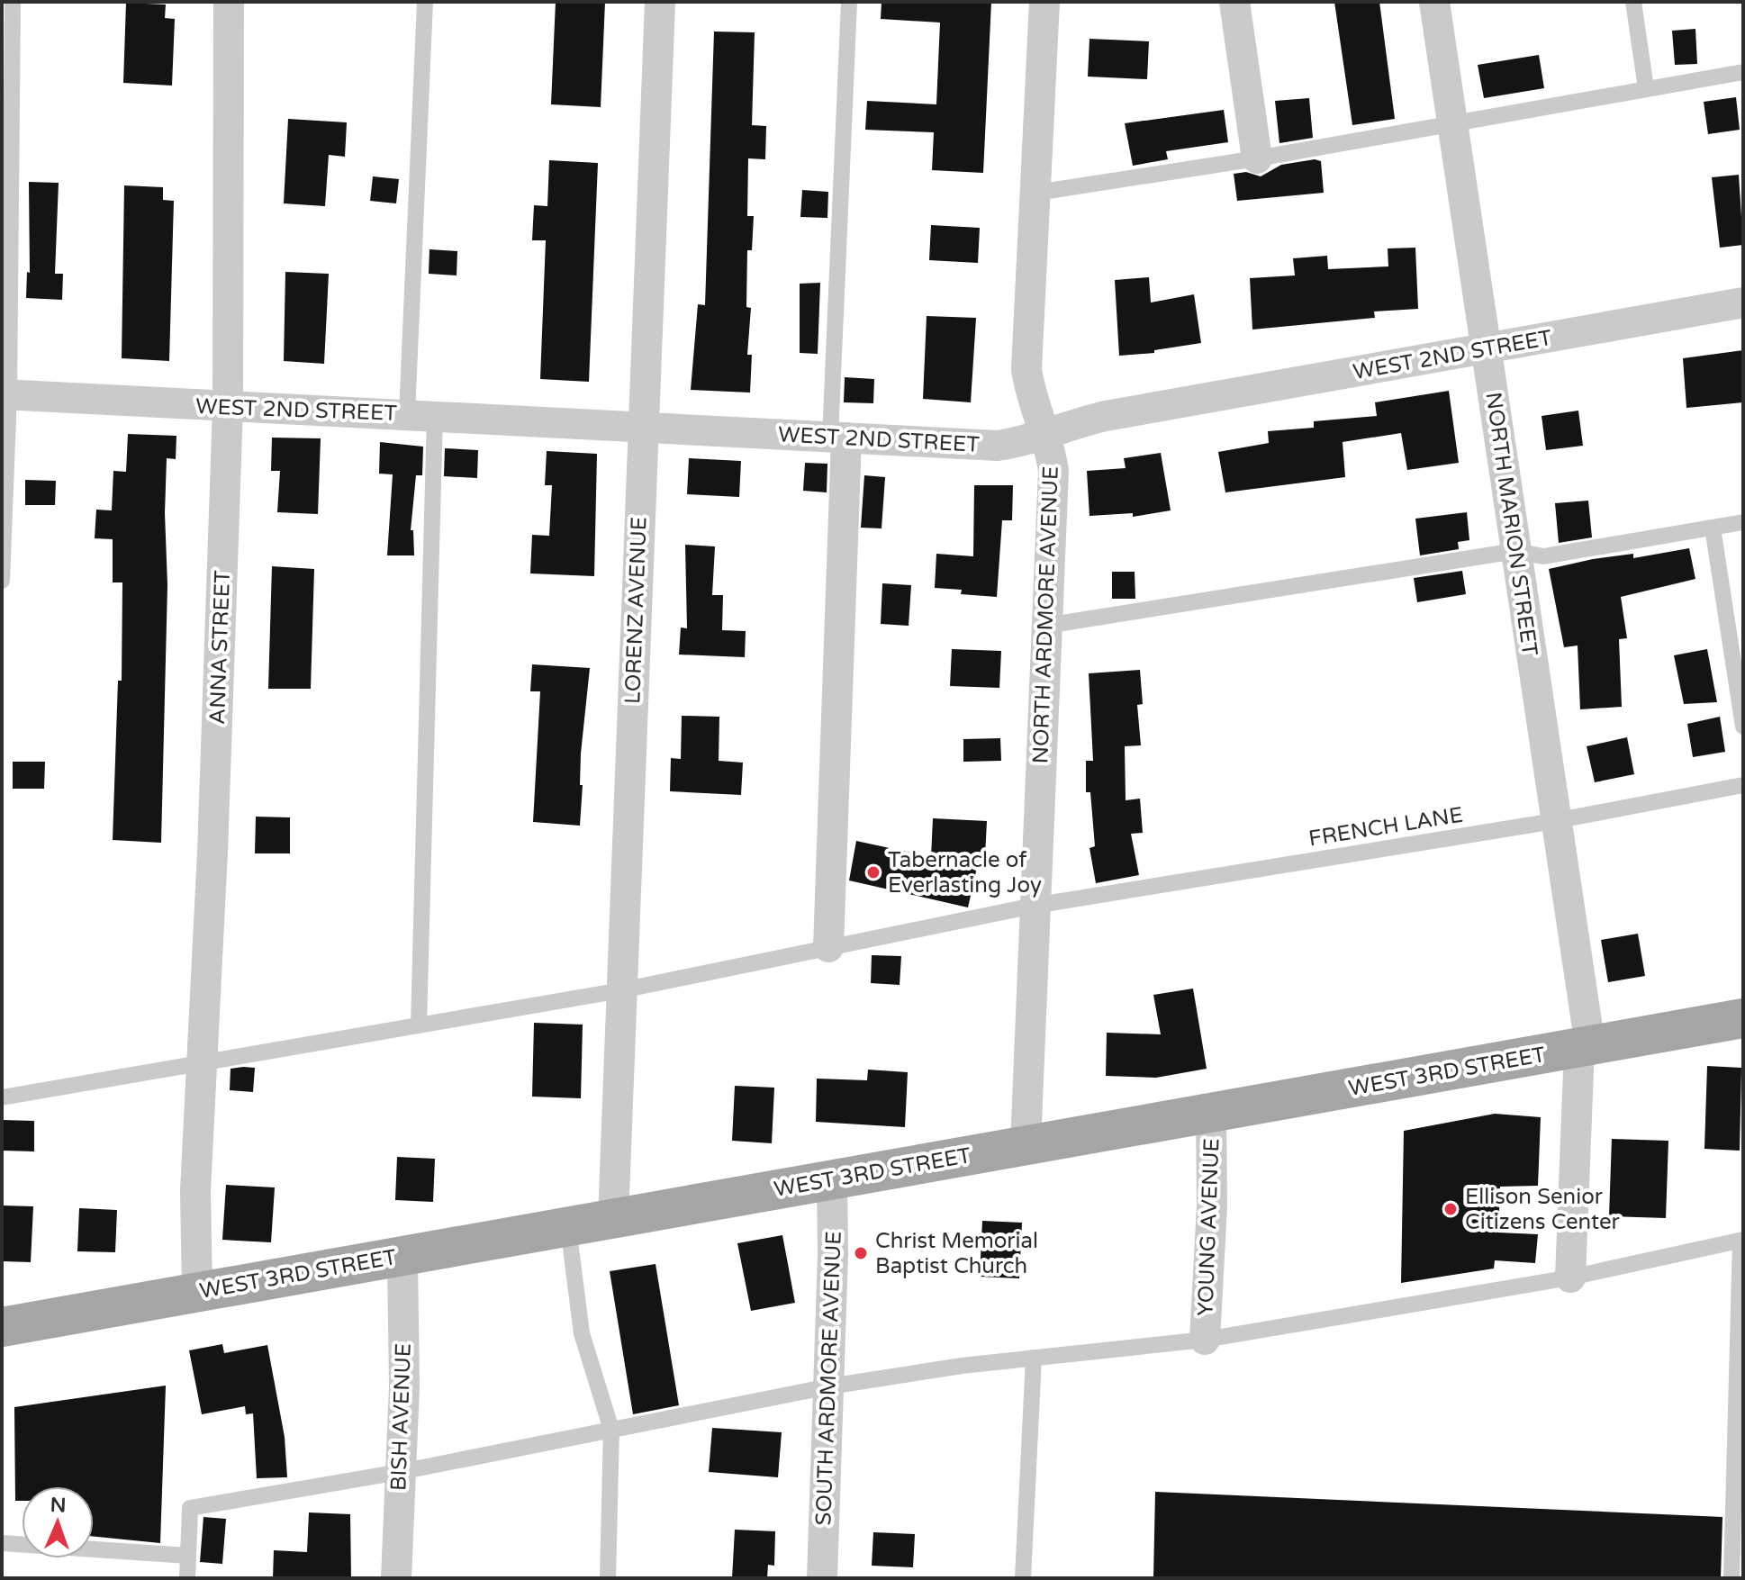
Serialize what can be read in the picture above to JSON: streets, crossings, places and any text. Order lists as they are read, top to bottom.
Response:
{
  "streets": {
    "main road": ["WEST 3RD STREET"],
    "street": [
      "WEST 2ND STREET",
      "NORTH MARION STREET",
      "LORENZ AVENUE",
      "NORTH ARDMORE AVENUE",
      "ANNA STREET",
      "YOUNG AVENUE",
      "SOUTH ARDMORE AVENUE",
      "BISH AVENUE"
    ],
    "lane": ["FRENCH LANE"]
  },
  "crossings": [
    ["WEST 2ND STREET", "NORTH MARION STREET"],
    ["WEST 2ND STREET", "LORENZ AVENUE"],
    ["WEST 2ND STREET", "NORTH ARDMORE AVENUE"],
    ["WEST 2ND STREET", "ANNA STREET"],
    ["NORTH MARION STREET", "FRENCH LANE"],
    ["NORTH MARION STREET", "WEST 3RD STREET"],
    ["LORENZ AVENUE", "FRENCH LANE"],
    ["LORENZ AVENUE", "WEST 3RD STREET"],
    ["NORTH ARDMORE AVENUE", "FRENCH LANE"],
    ["NORTH ARDMORE AVENUE", "WEST 3RD STREET"],
    ["ANNA STREET", "FRENCH LANE"],
    ["ANNA STREET", "WEST 3RD STREET"],
    ["WEST 3RD STREET", "YOUNG AVENUE"],
    ["WEST 3RD STREET", "SOUTH ARDMORE AVENUE"],
    ["WEST 3RD STREET", "BISH AVENUE"]
  ],
  "places": ["Tabernacle of Everlasting Joy", "Ellison Senior Citizens Center", "Christ Memorial Baptist Church"],
  "north": "top"
}
